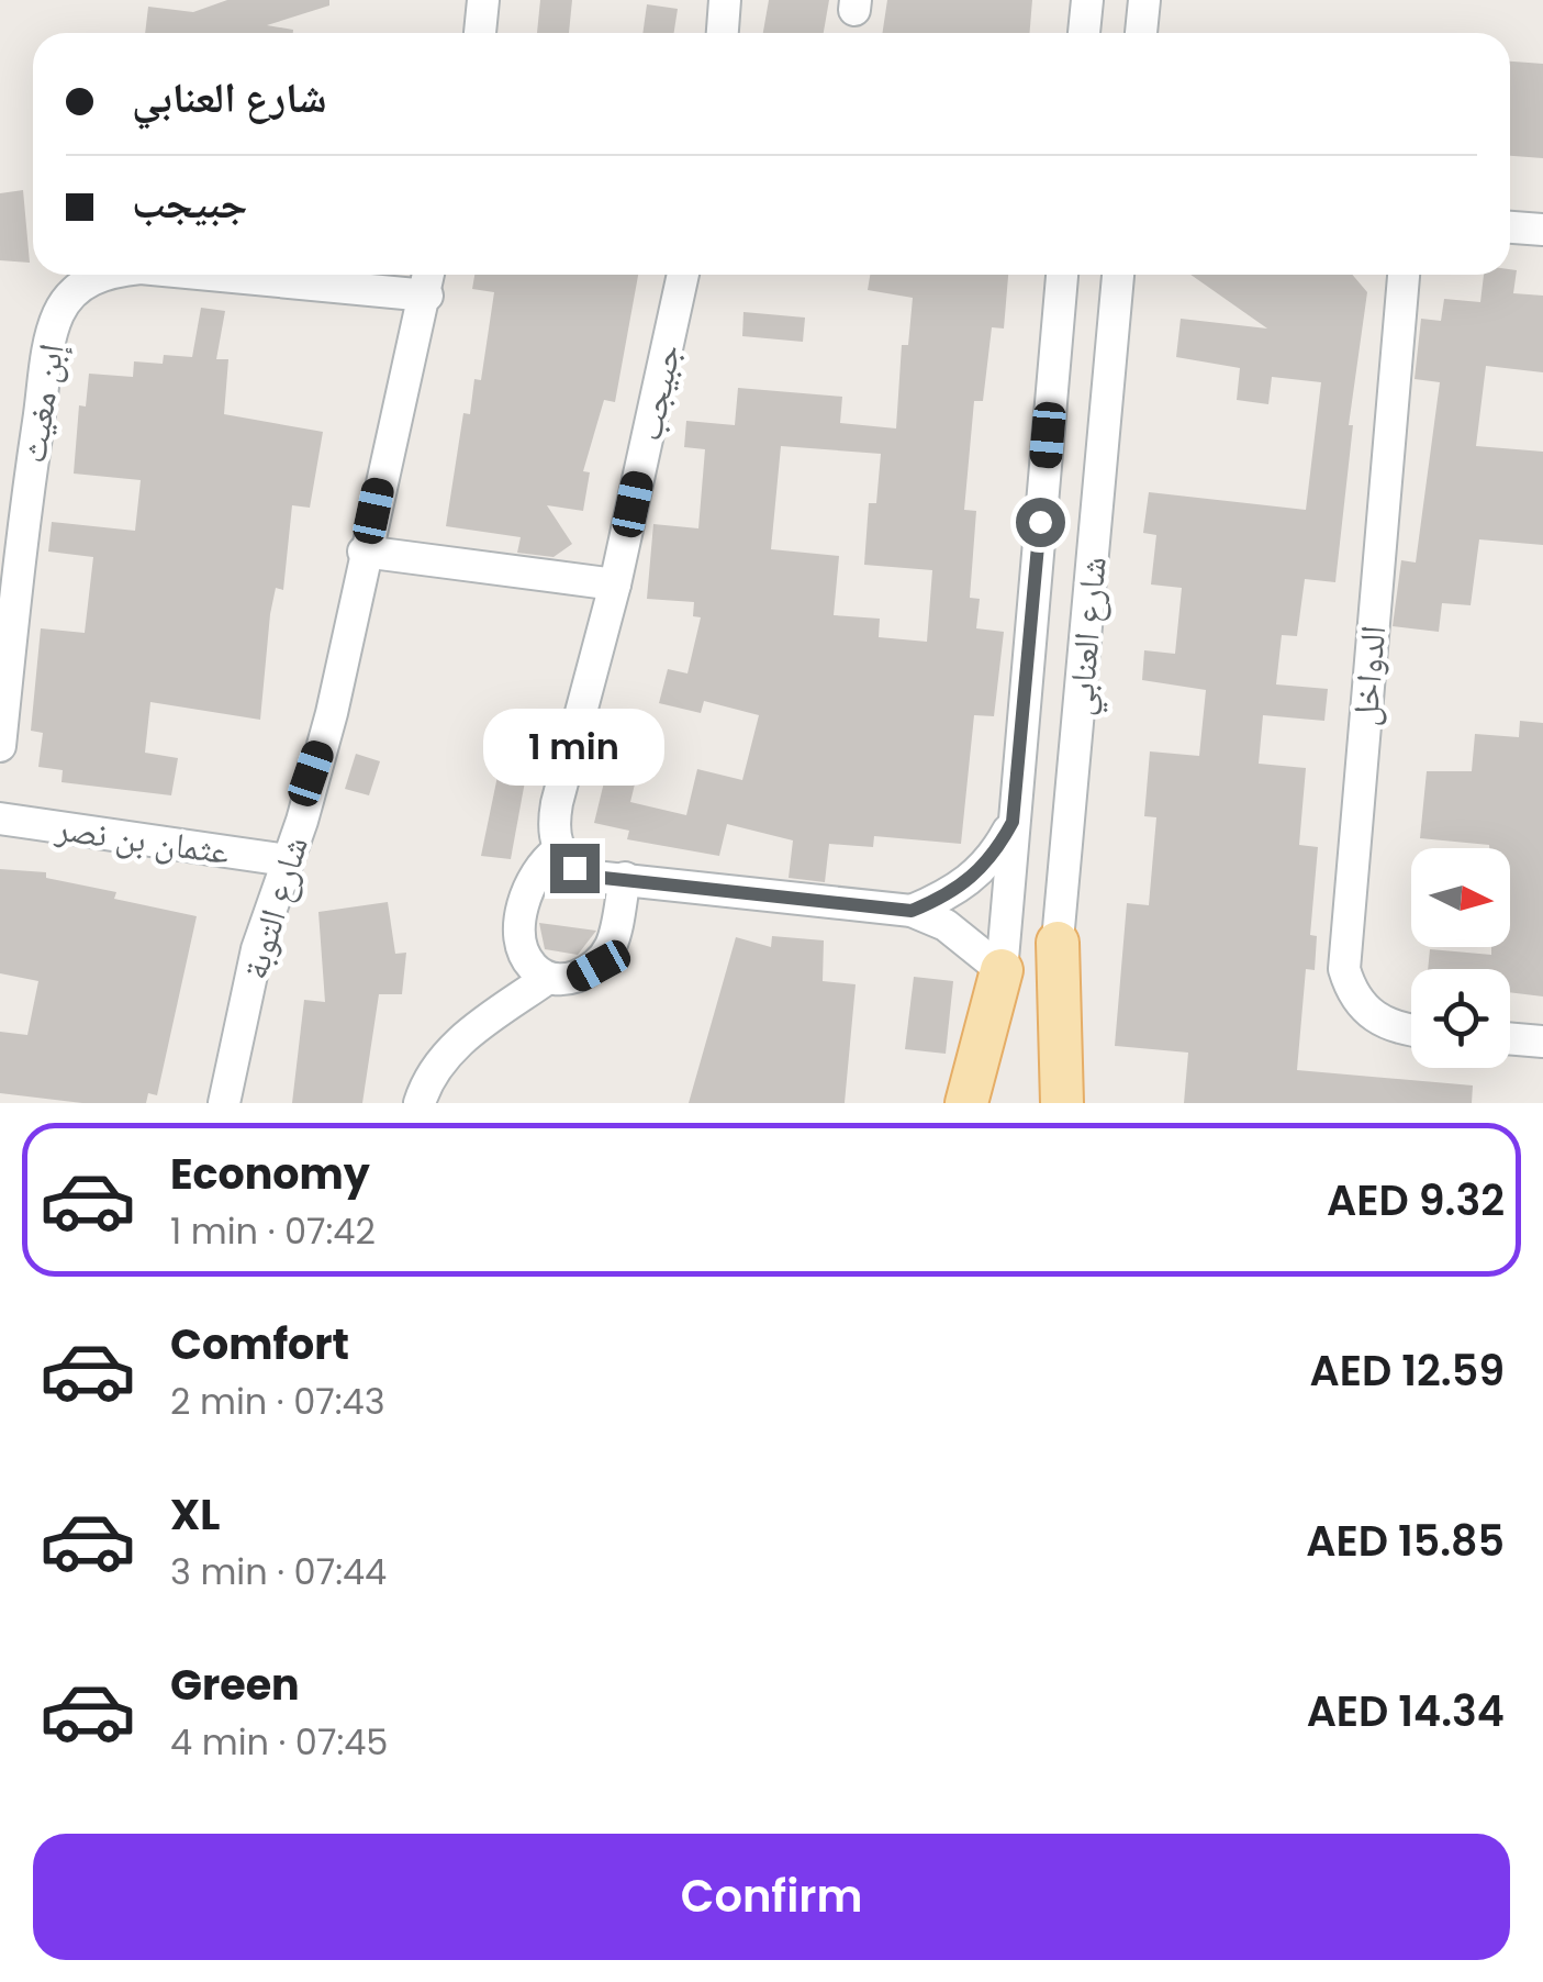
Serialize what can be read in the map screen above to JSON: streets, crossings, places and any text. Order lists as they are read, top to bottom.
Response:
{
  "streets": {
    "street": [
      "جبيجب",
      "إبن مغيث",
      "شارع العنابي",
      "الدواخل",
      "عثمان بن نصر",
      "شارع التوبة"
    ]
  },
  "crossings": [
    ["إبن مغيث", "شارع التوبة"],
    ["عثمان بن نصر", "شارع التوبة"]
  ],
  "north": "right",
  "page": {
    "banner": ["شارع العنابي", "جبيجب"],
    "bubble": "1 min",
    "list": [
      {
        "name": "Economy",
        "note": "1 min · 07:42",
        "value": "AED 9.32"
      },
      {
        "name": "Comfort",
        "note": "2 min · 07:43",
        "value": "AED 12.59"
      },
      {
        "name": "XL",
        "note": "3 min · 07:44",
        "value": "AED 15.85"
      },
      {
        "name": "Green",
        "note": "4 min · 07:45",
        "value": "AED 14.34"
      }
    ],
    "buttons": "Confirm"
  }
}
